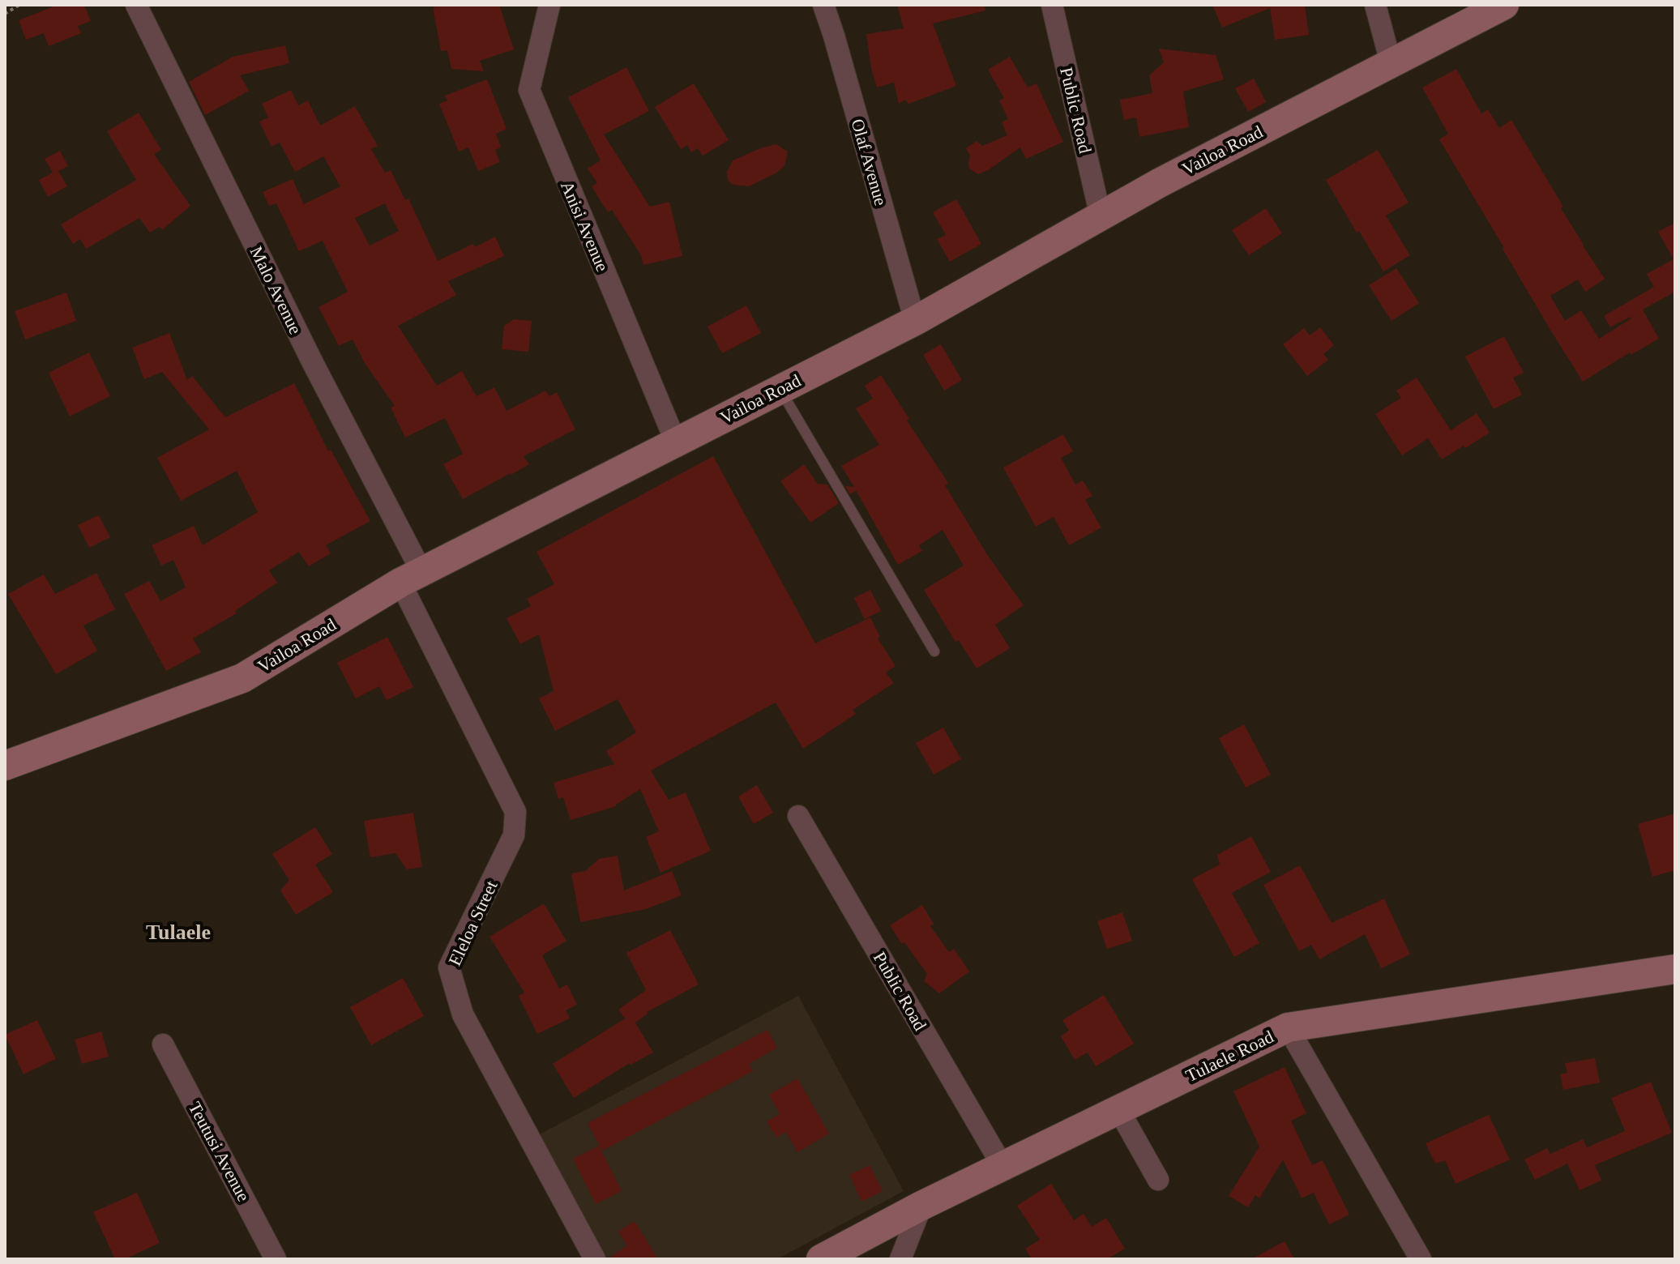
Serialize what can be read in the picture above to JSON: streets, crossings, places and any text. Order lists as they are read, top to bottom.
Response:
{
  "streets": {
    "main road": ["Vailoa Road", "Tulaele Road"],
    "street": [
      "Public Road",
      "Olaf Avenue",
      "Anisi Avenue",
      "Malo Avenue",
      "Eleloa Street",
      "Teutusi Avenue"
    ]
  },
  "crossings": [
    ["Public Road", "Vailoa Road"],
    ["Public Road", "Tulaele Road"],
    ["Vailoa Road", "Olaf Avenue"],
    ["Vailoa Road", "Anisi Avenue"],
    ["Vailoa Road", "Malo Avenue"],
    ["Vailoa Road", "Eleloa Street"],
    ["Malo Avenue", "Eleloa Street"]
  ],
  "districts": ["Tulaele"]
}
